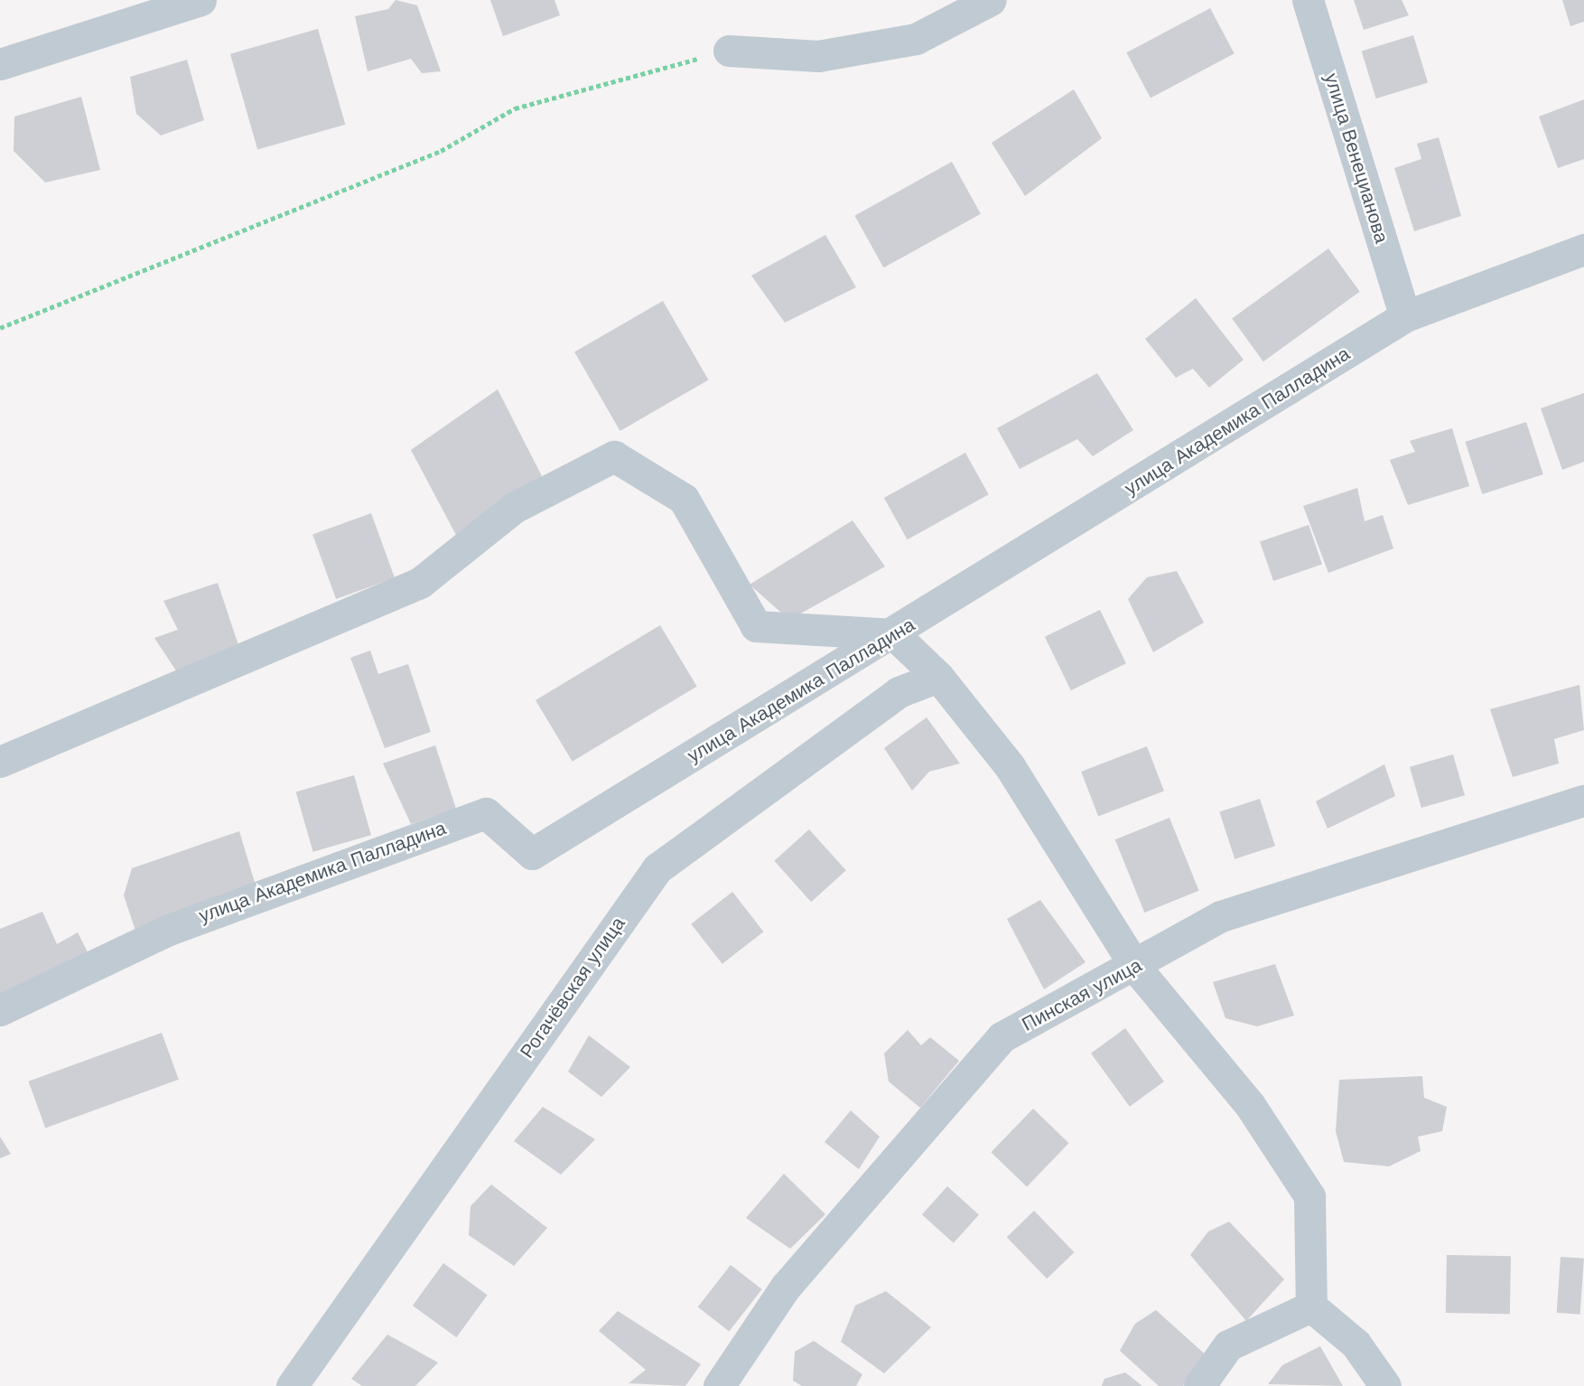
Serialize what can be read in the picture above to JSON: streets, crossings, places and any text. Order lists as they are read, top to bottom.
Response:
{
  "streets": {
    "street": [
      "улица Венецианова",
      "улица Академика Палладина",
      "Рогачёвская улица",
      "Пинская улица"
    ]
  },
  "crossings": [
    ["улица Венецианова", "улица Академика Палладина"]
  ]
}
